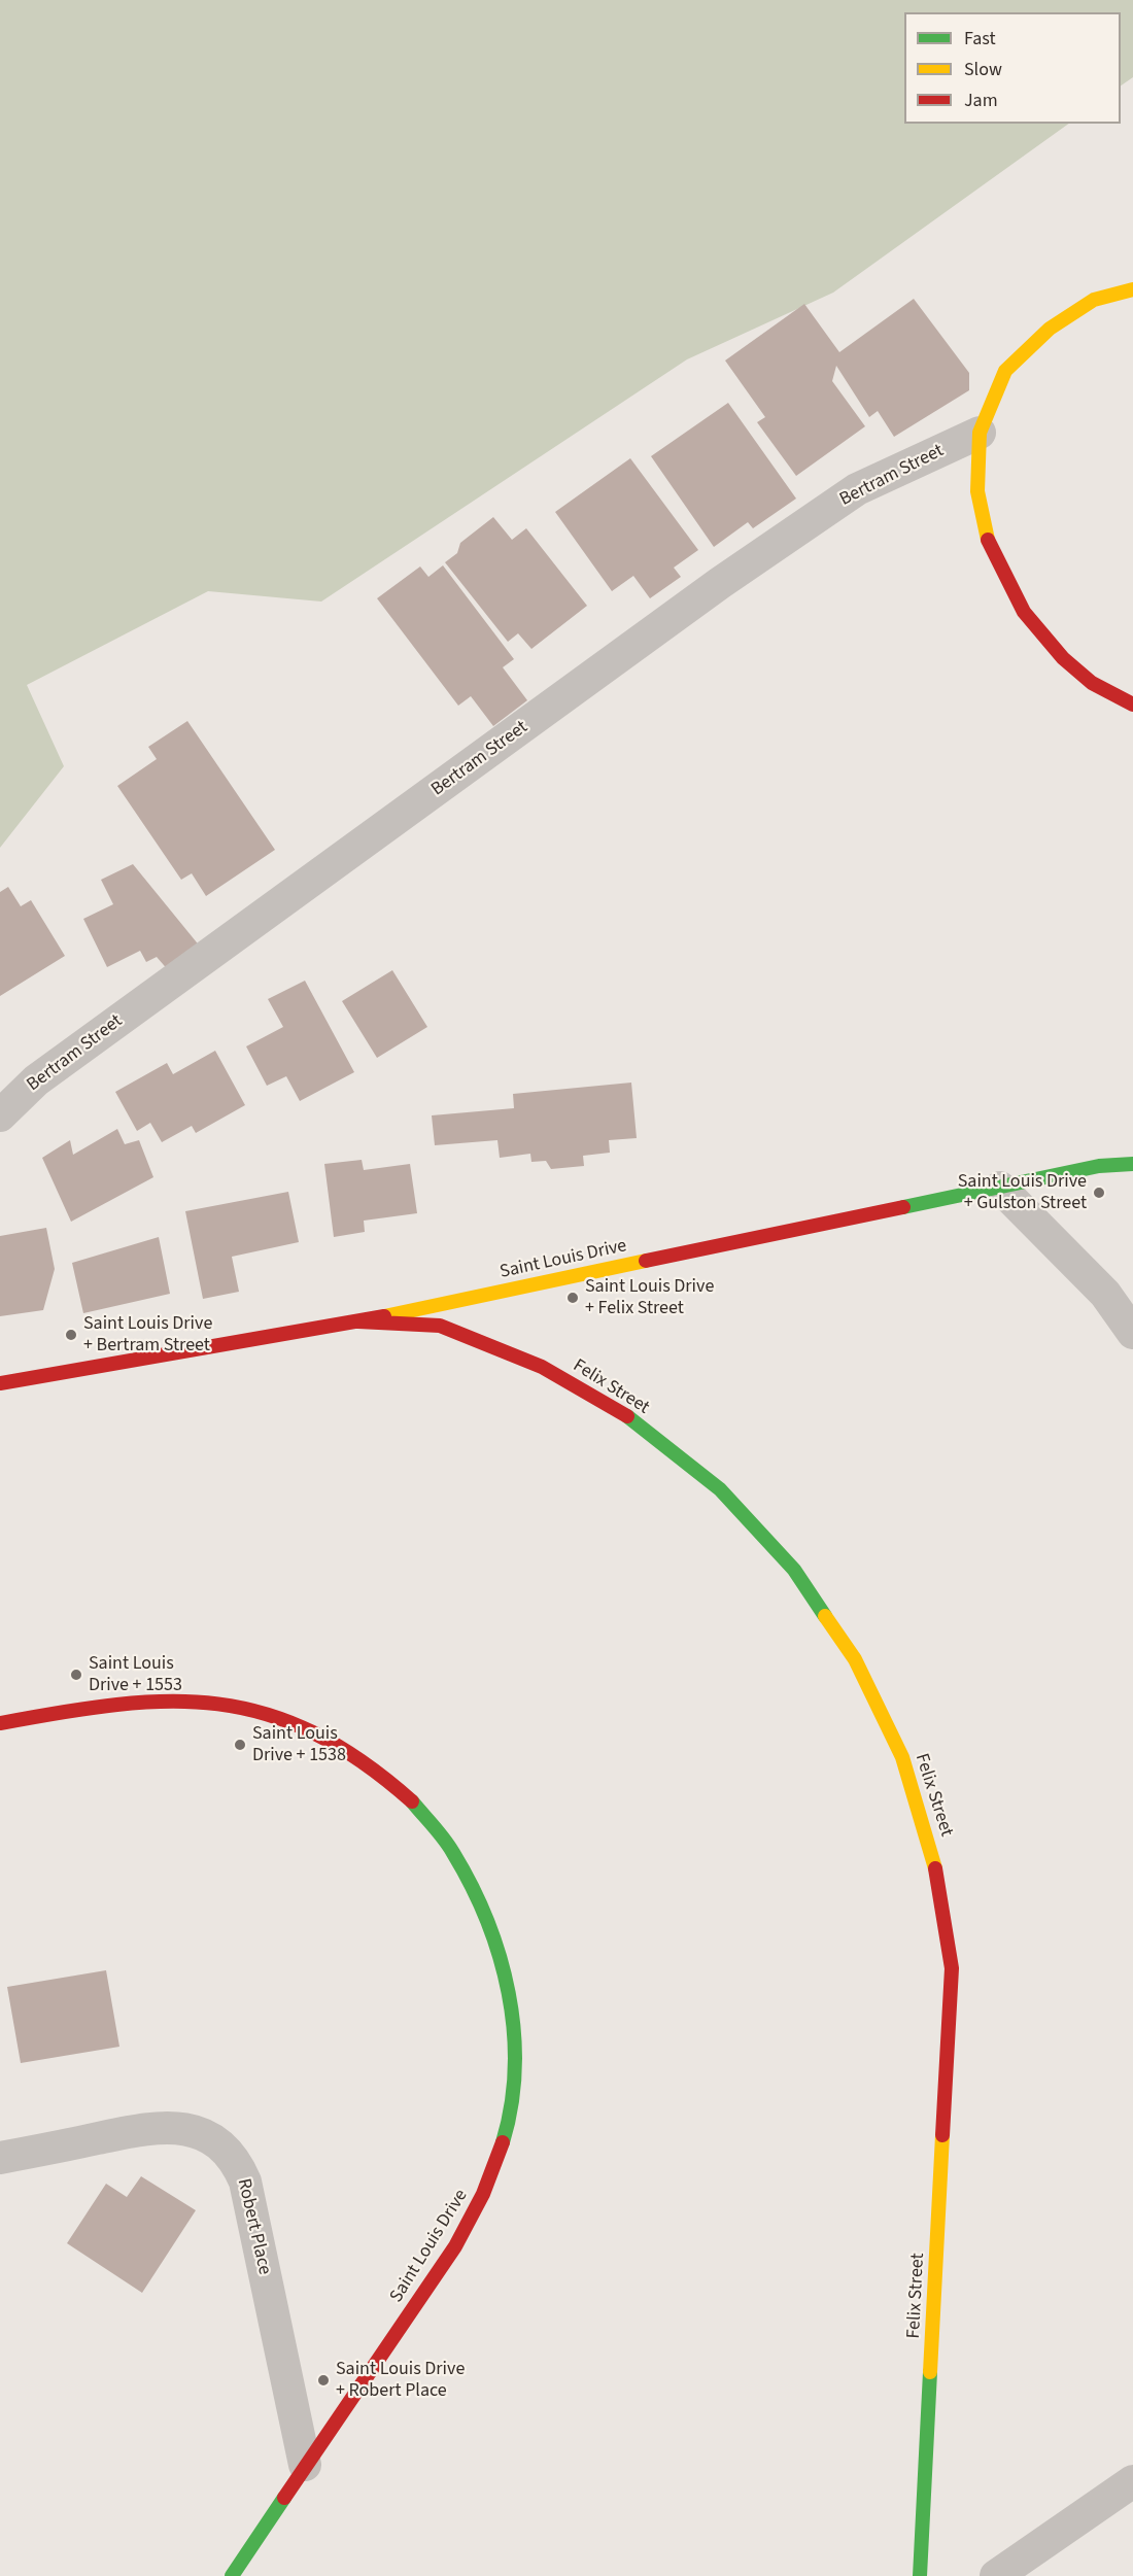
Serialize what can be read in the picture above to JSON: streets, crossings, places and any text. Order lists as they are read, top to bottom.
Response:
{
  "streets": {
    "street": [
      "Bertram Street",
      "Saint Louis Drive",
      "Felix Street",
      "Robert Place"
    ]
  },
  "crossings": [
    ["Saint Louis Drive", "Felix Street"],
    ["Saint Louis Drive", "Robert Place"]
  ],
  "places": [
    "Saint Louis Drive + Gulston Street",
    "Saint Louis Drive + Felix Street",
    "Saint Louis Drive + Bertram Street",
    "Saint Louis Drive + 1553",
    "Saint Louis Drive + 1538",
    "Saint Louis Drive + Robert Place"
  ],
  "legend": ["Fast", "Slow", "Jam"]
}
